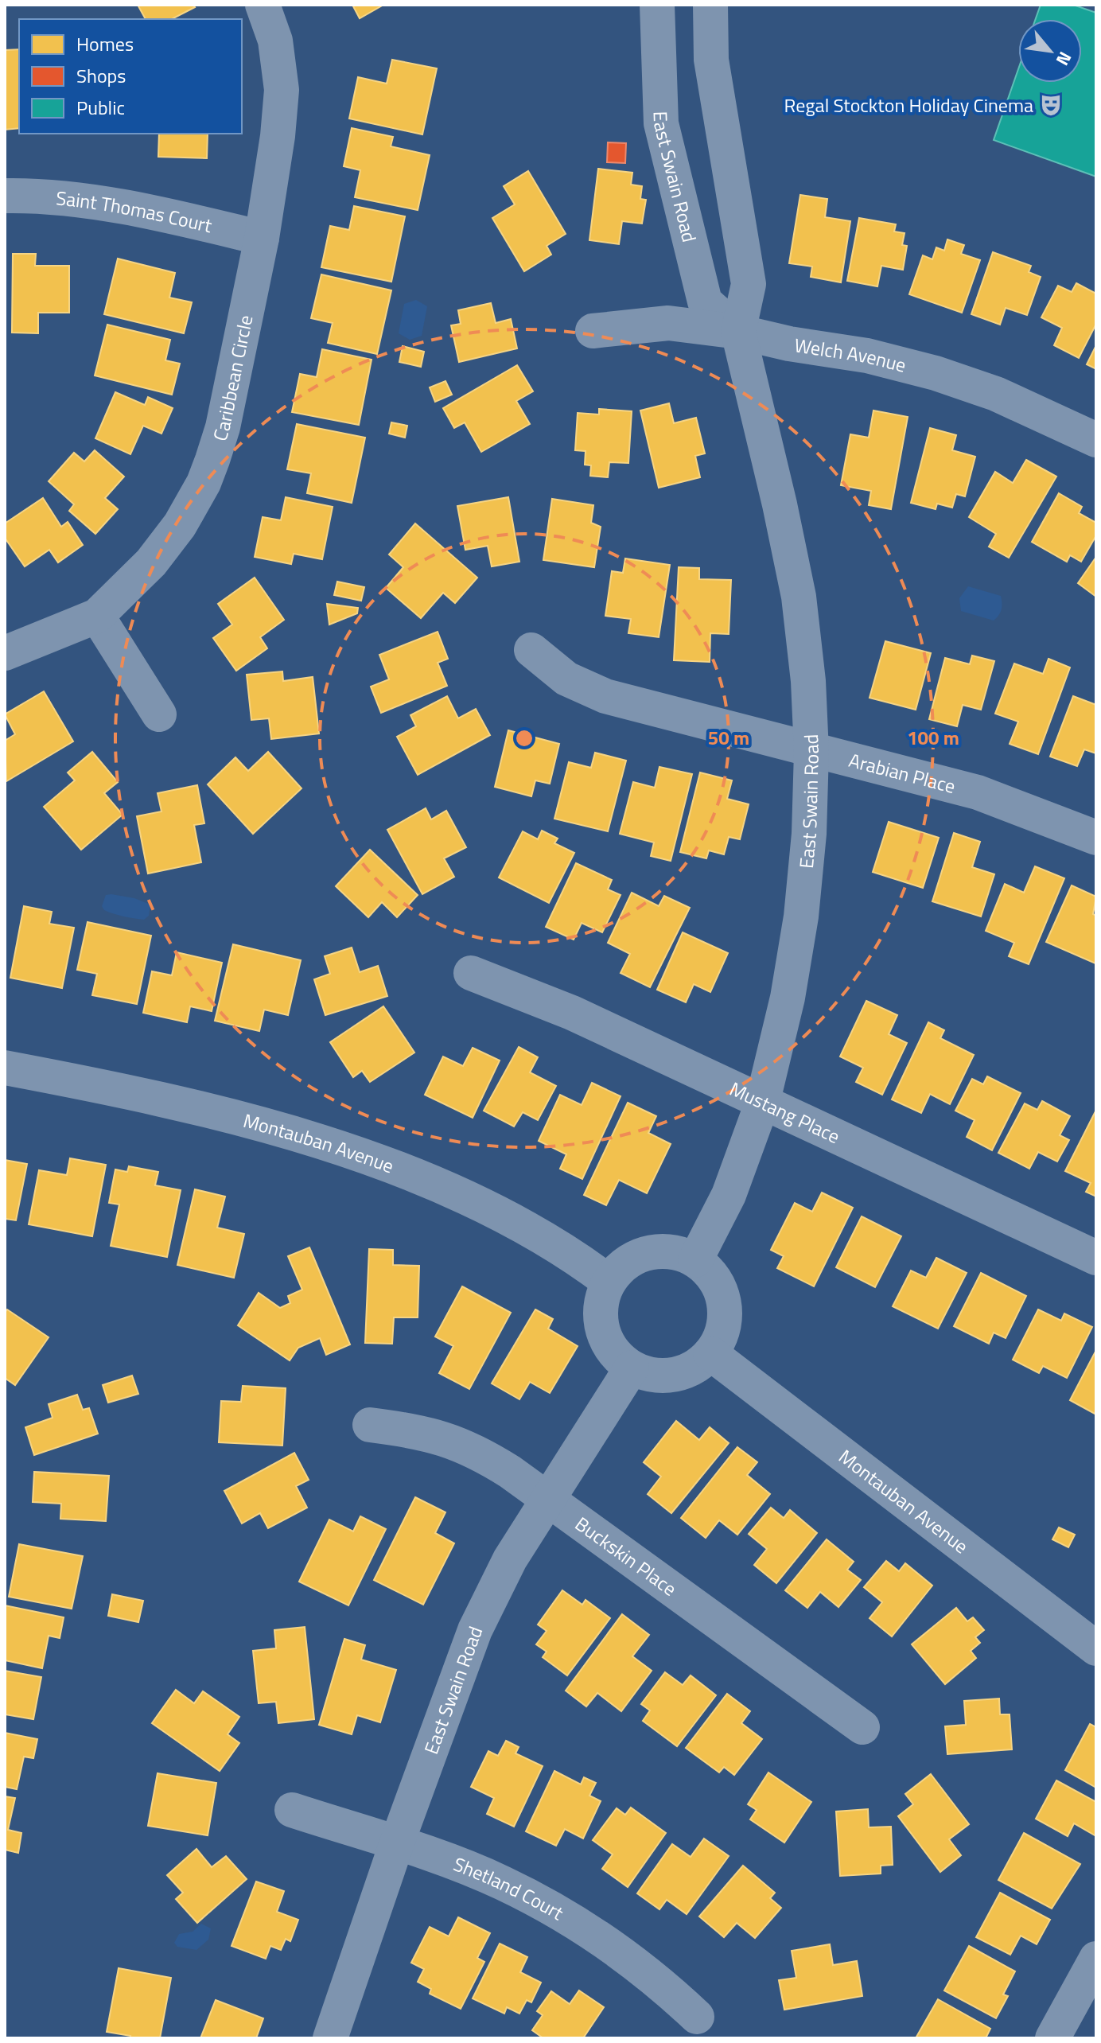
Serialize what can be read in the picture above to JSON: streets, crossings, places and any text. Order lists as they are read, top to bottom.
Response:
{
  "streets": {
    "street": [
      "East Swain Road",
      "Saint Thomas Court",
      "Welch Avenue",
      "Caribbean Circle",
      "Arabian Place",
      "Mustang Place",
      "Montauban Avenue",
      "Buckskin Place",
      "Shetland Court"
    ]
  },
  "crossings": [
    ["East Swain Road", "Welch Avenue"],
    ["East Swain Road", "Arabian Place"],
    ["East Swain Road", "Mustang Place"],
    ["East Swain Road", "Montauban Avenue"],
    ["East Swain Road", "Buckskin Place"],
    ["East Swain Road", "Shetland Court"],
    ["Saint Thomas Court", "Caribbean Circle"]
  ],
  "places": {
    "theatre": ["Regal Stockton Holiday Cinema"]
  },
  "legend": ["Homes", "Shops", "Public"],
  "north": "bottom right",
  "rings": ["50 m", "100 m"]
}
